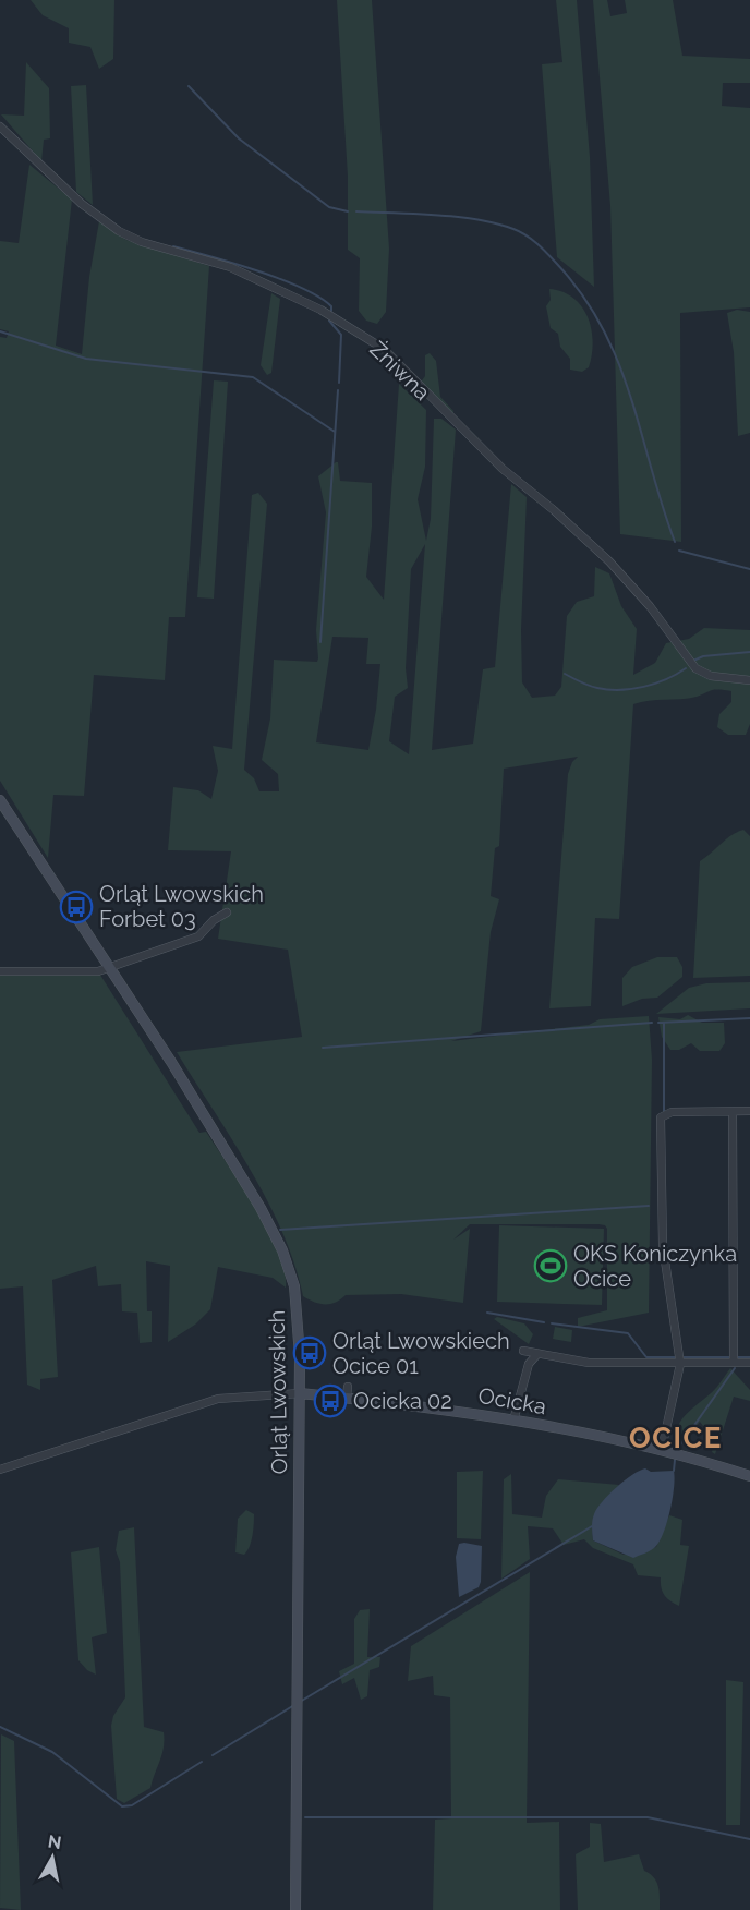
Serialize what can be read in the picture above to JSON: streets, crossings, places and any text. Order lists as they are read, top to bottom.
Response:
{
  "streets": {
    "street": ["Żniwna", "Orląt Lwowskich", "Ocicka"]
  },
  "crossings": [
    ["Orląt Lwowskich", "Ocicka"]
  ],
  "districts": ["OCICE"],
  "places": {
    "bus stop": ["Orląt Lwowskich Forbet 03", "Orląt Lwowskiech Ocice 01", "Ocicka 02"],
    "sports": ["OKS Koniczynka Ocice"]
  },
  "north": "top"
}
